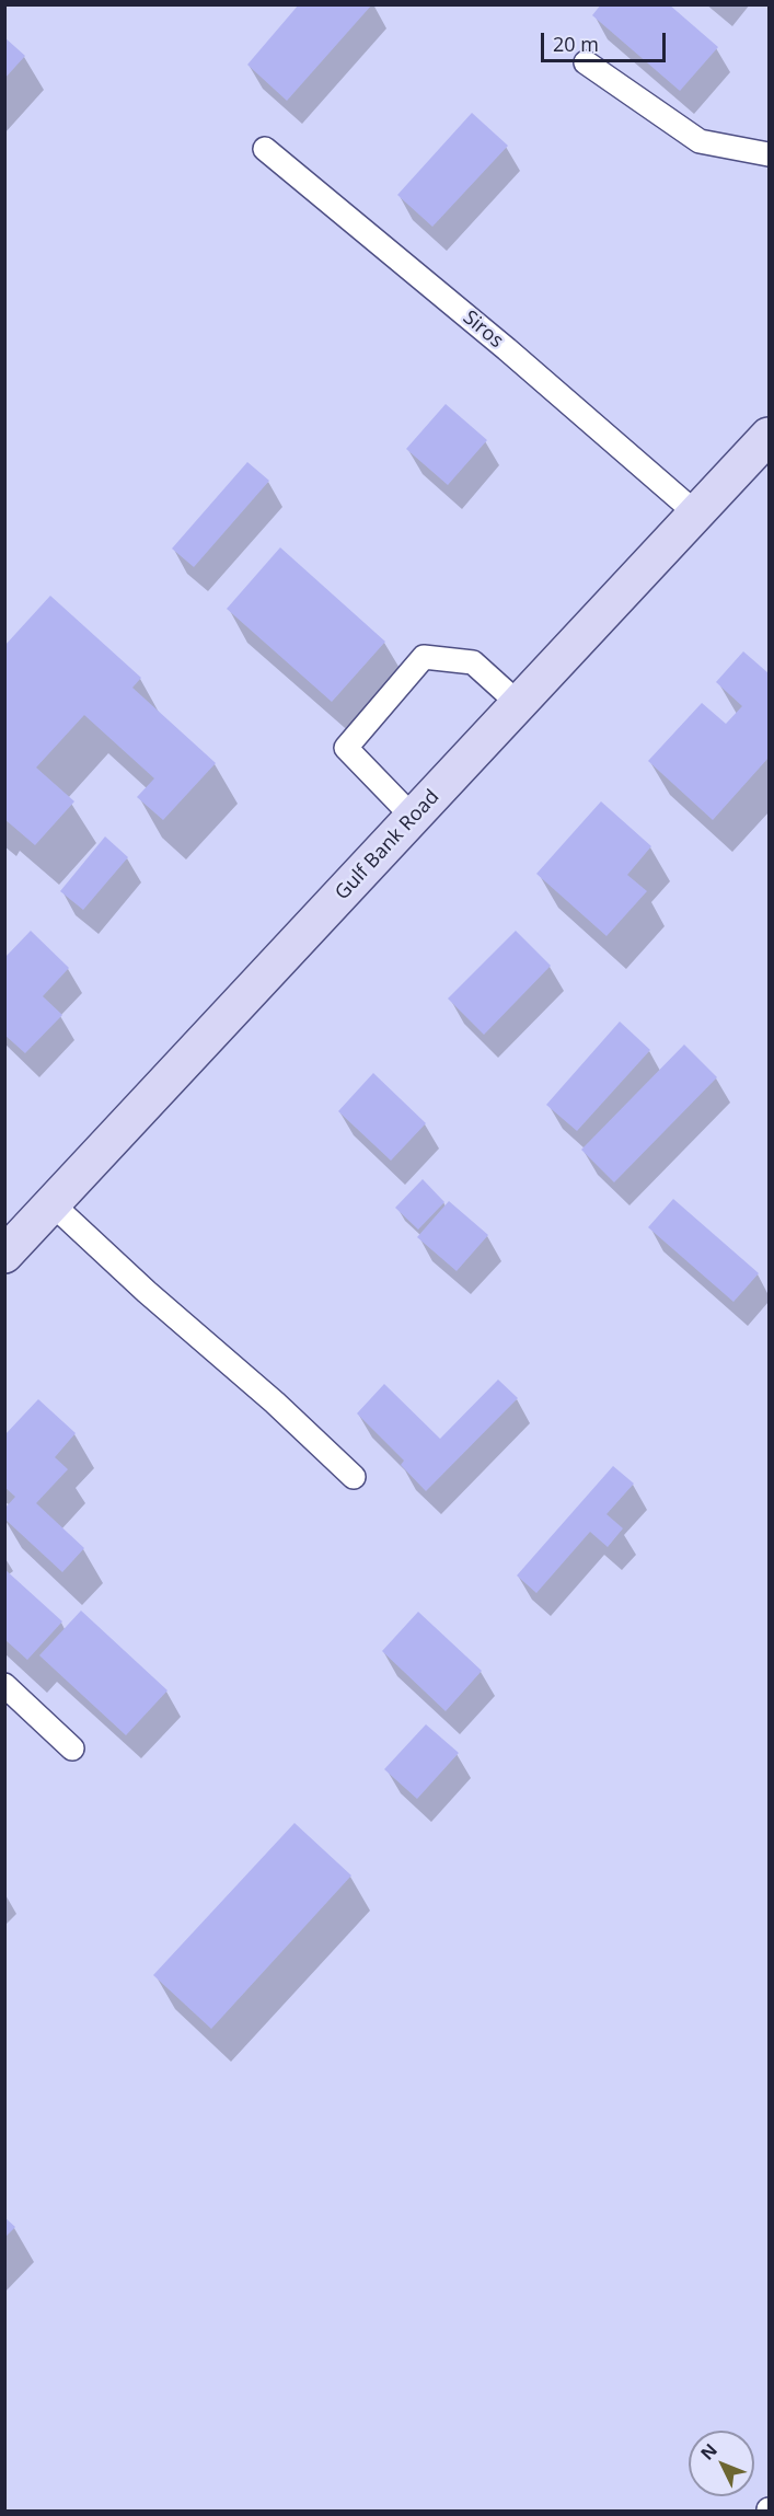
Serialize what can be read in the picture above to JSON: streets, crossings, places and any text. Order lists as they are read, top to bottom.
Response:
{
  "streets": {
    "main road": ["Gulf Bank Road"],
    "lane": ["Siros"]
  },
  "crossings": [
    ["Siros", "Gulf Bank Road"]
  ],
  "scale_bar": "20 m",
  "north": "top left"
}
